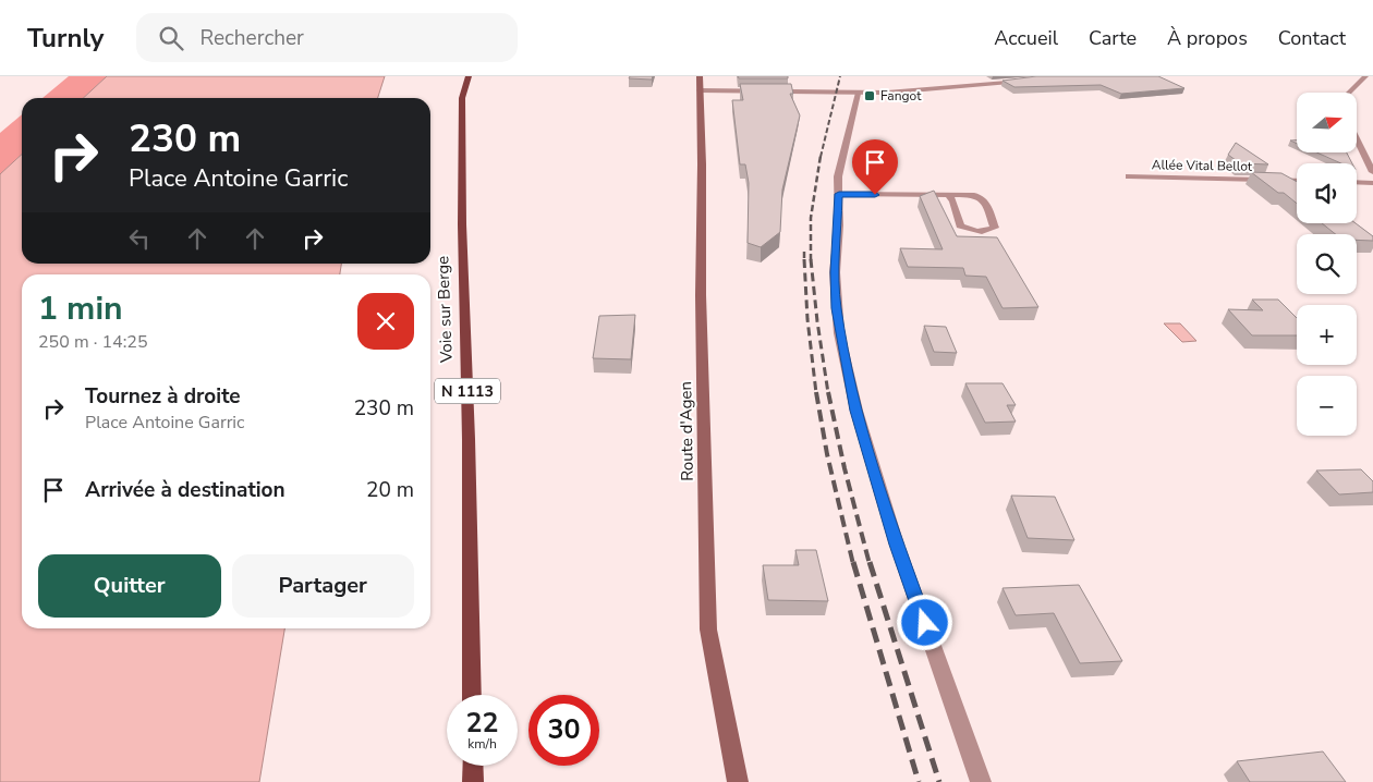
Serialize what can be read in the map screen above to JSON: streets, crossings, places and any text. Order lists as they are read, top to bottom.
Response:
{
  "streets": {
    "main road": ["Voie sur Berge", "N 1113", "Route d'Agen"],
    "street": ["Allée Vital Bellot"]
  },
  "places": {
    "transit": ["Fangot"]
  },
  "north": "right",
  "page": {
    "header": "Turnly",
    "search": "Rechercher",
    "nav": [
      "Accueil",
      "Carte",
      "À propos",
      "Contact"
    ],
    "map_buttons": ["+", "−"],
    "turn": ["230 m", "Place Antoine Garric"],
    "heading": ["1 min", "250 m · 14:25"],
    "list": [
      {
        "name": "Tournez à droite",
        "note": "Place Antoine Garric",
        "value": "230 m"
      },
      {
        "name": "Arrivée à destination",
        "value": "20 m"
      }
    ],
    "buttons": ["Quitter", "Partager"],
    "speed": "22 km/h",
    "limit": "30"
  }
}
